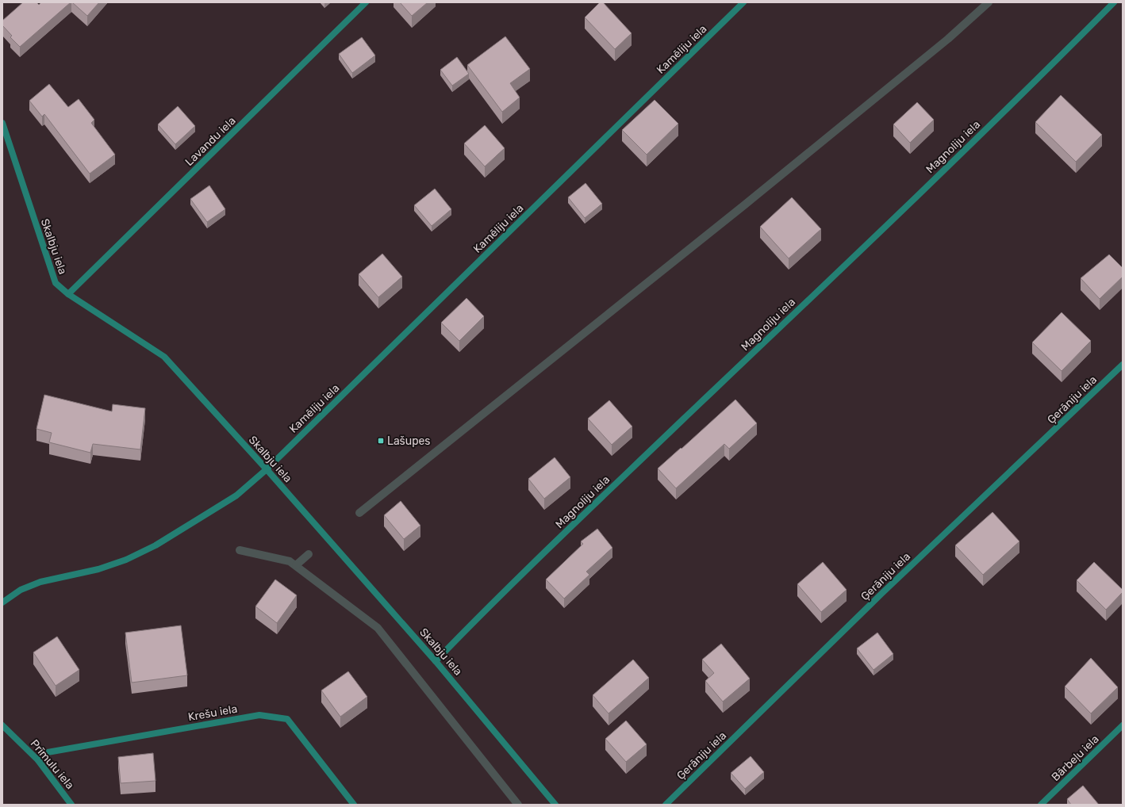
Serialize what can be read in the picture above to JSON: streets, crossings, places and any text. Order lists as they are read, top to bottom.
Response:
{
  "streets": {
    "street": [
      "Kamēliju iela",
      "Lavandu iela",
      "Magnoliju iela",
      "Skalbju iela",
      "Ģerāniju iela",
      "Krešu iela",
      "Bārbeļu iela",
      "Prīmulu iela"
    ]
  },
  "crossings": [
    ["Kamēliju iela", "Skalbju iela"],
    ["Lavandu iela", "Skalbju iela"],
    ["Magnoliju iela", "Skalbju iela"],
    ["Krešu iela", "Prīmulu iela"]
  ],
  "places": {
    "transit": ["Lašupes"]
  }
}
